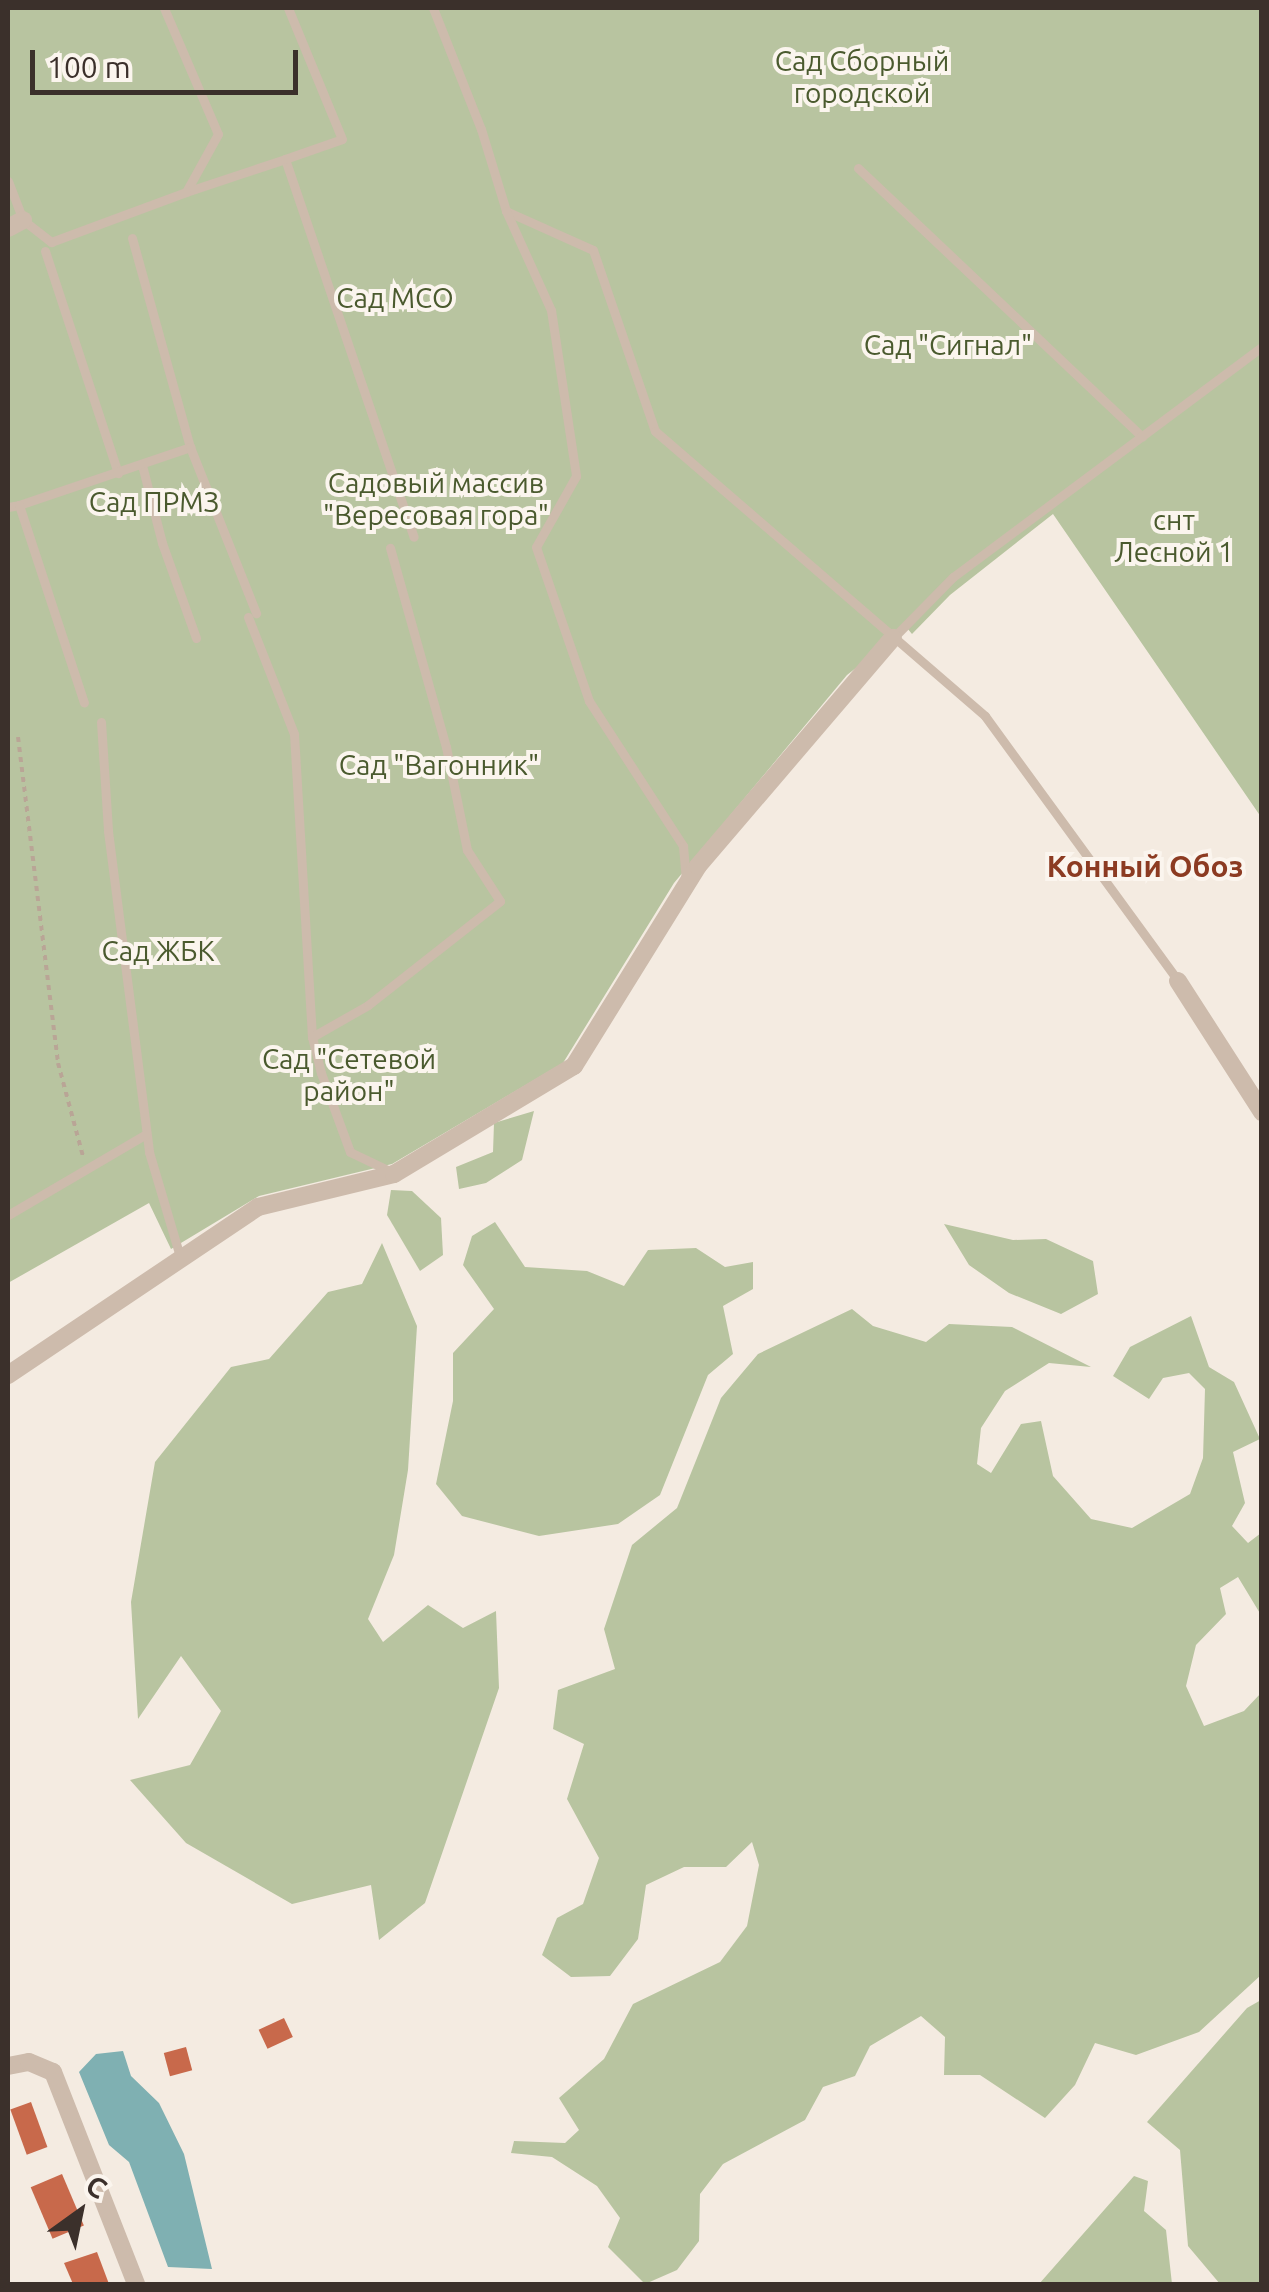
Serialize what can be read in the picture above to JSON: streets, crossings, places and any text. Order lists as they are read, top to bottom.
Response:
{
  "districts": ["Конный Обоз"],
  "parks": [
    "Сад Сборный городской",
    "Сад МСО",
    "Сад \"Сигнал\"",
    "Садовый массив \"Вересовая гора\"",
    "Сад ПРМЗ",
    "снт Лесной 1",
    "Сад \"Вагонник\"",
    "Сад ЖБК",
    "Сад \"Сетевой район\""
  ],
  "scale_bar": "100 m",
  "north": "top right"
}
